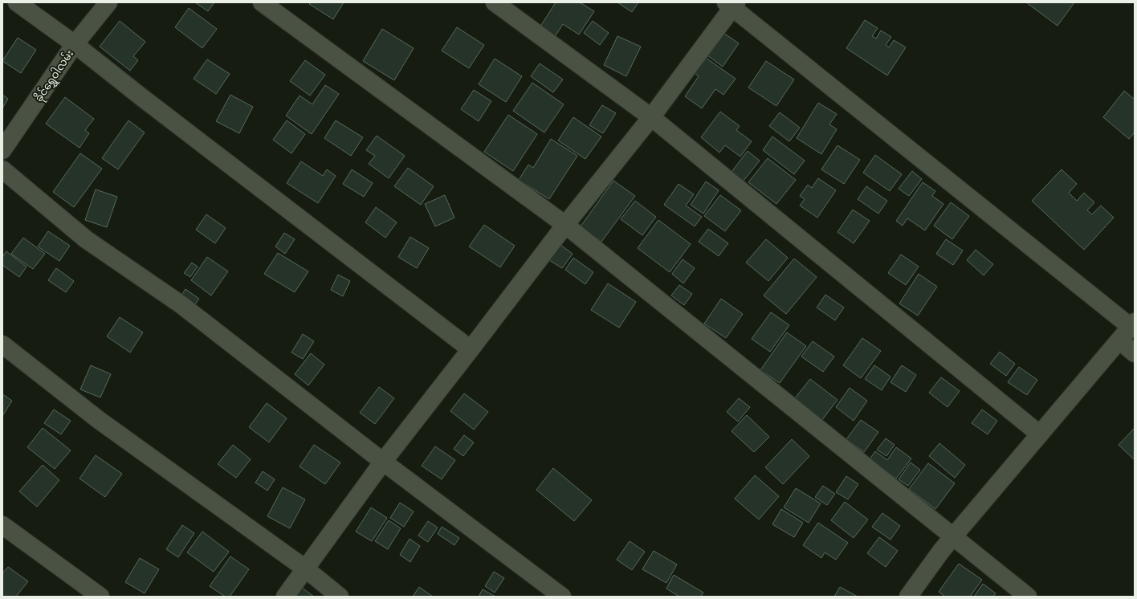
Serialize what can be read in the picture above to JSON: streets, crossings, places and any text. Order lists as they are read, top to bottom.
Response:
{
  "streets": {
    "street": ["ခိုင်ရွှေဝါလမ်း"]
  }
}
